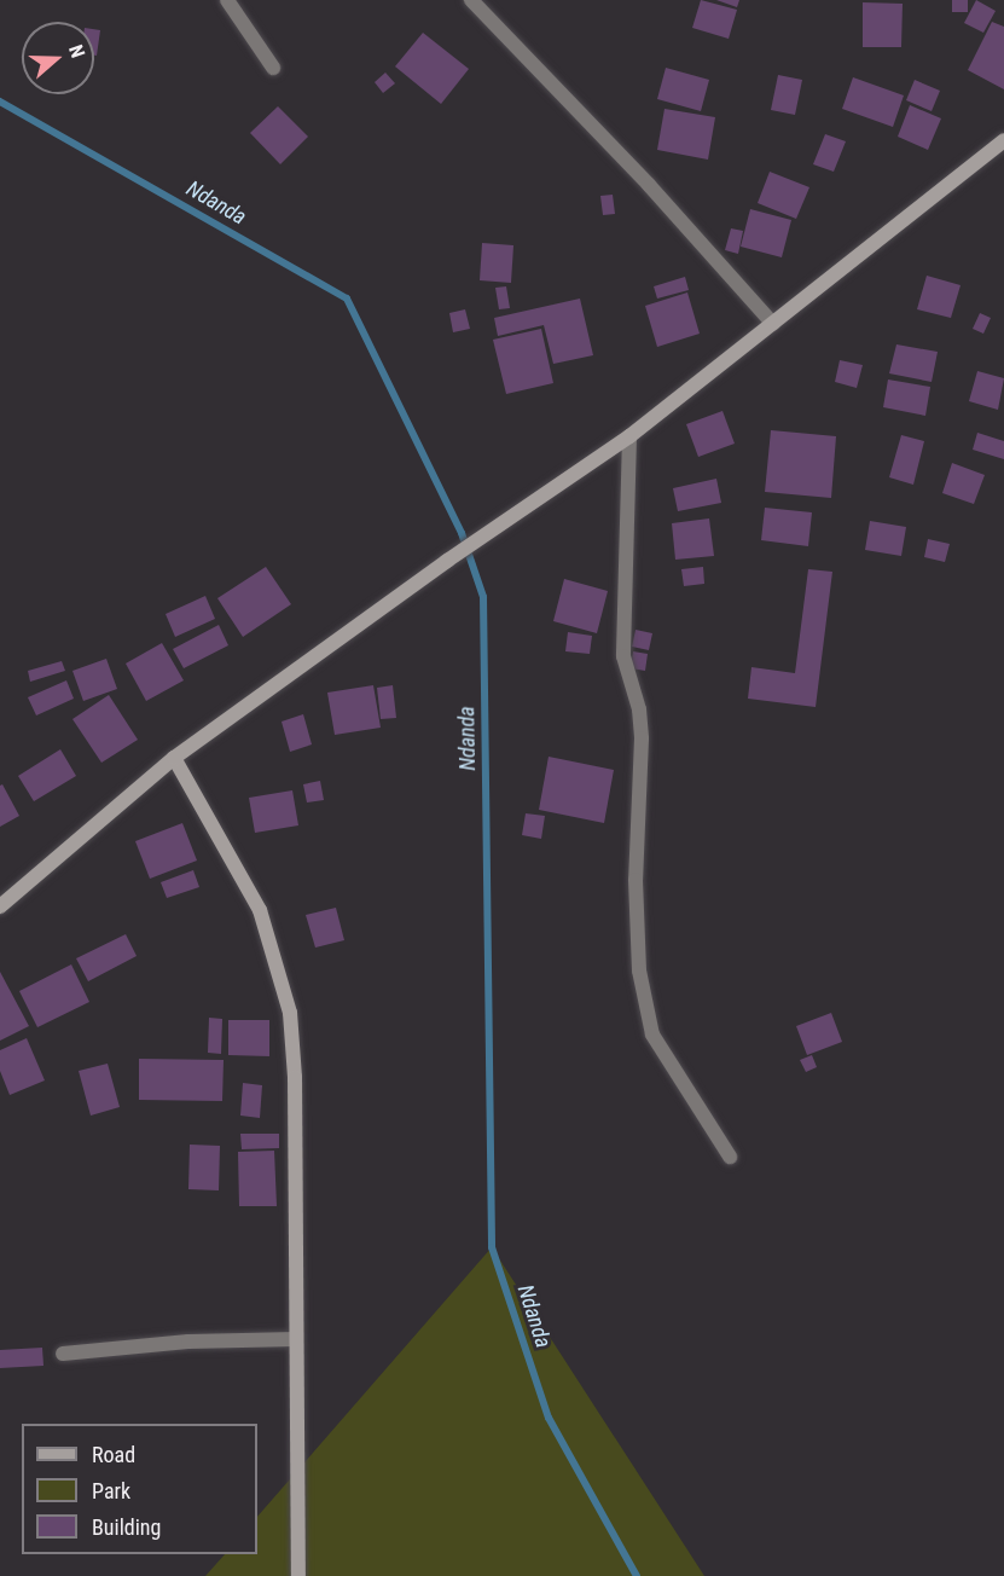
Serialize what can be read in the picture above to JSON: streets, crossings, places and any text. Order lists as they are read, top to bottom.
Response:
{
  "water": ["Ndanda"],
  "legend": ["Road", "Park", "Building"],
  "north": "right"
}
